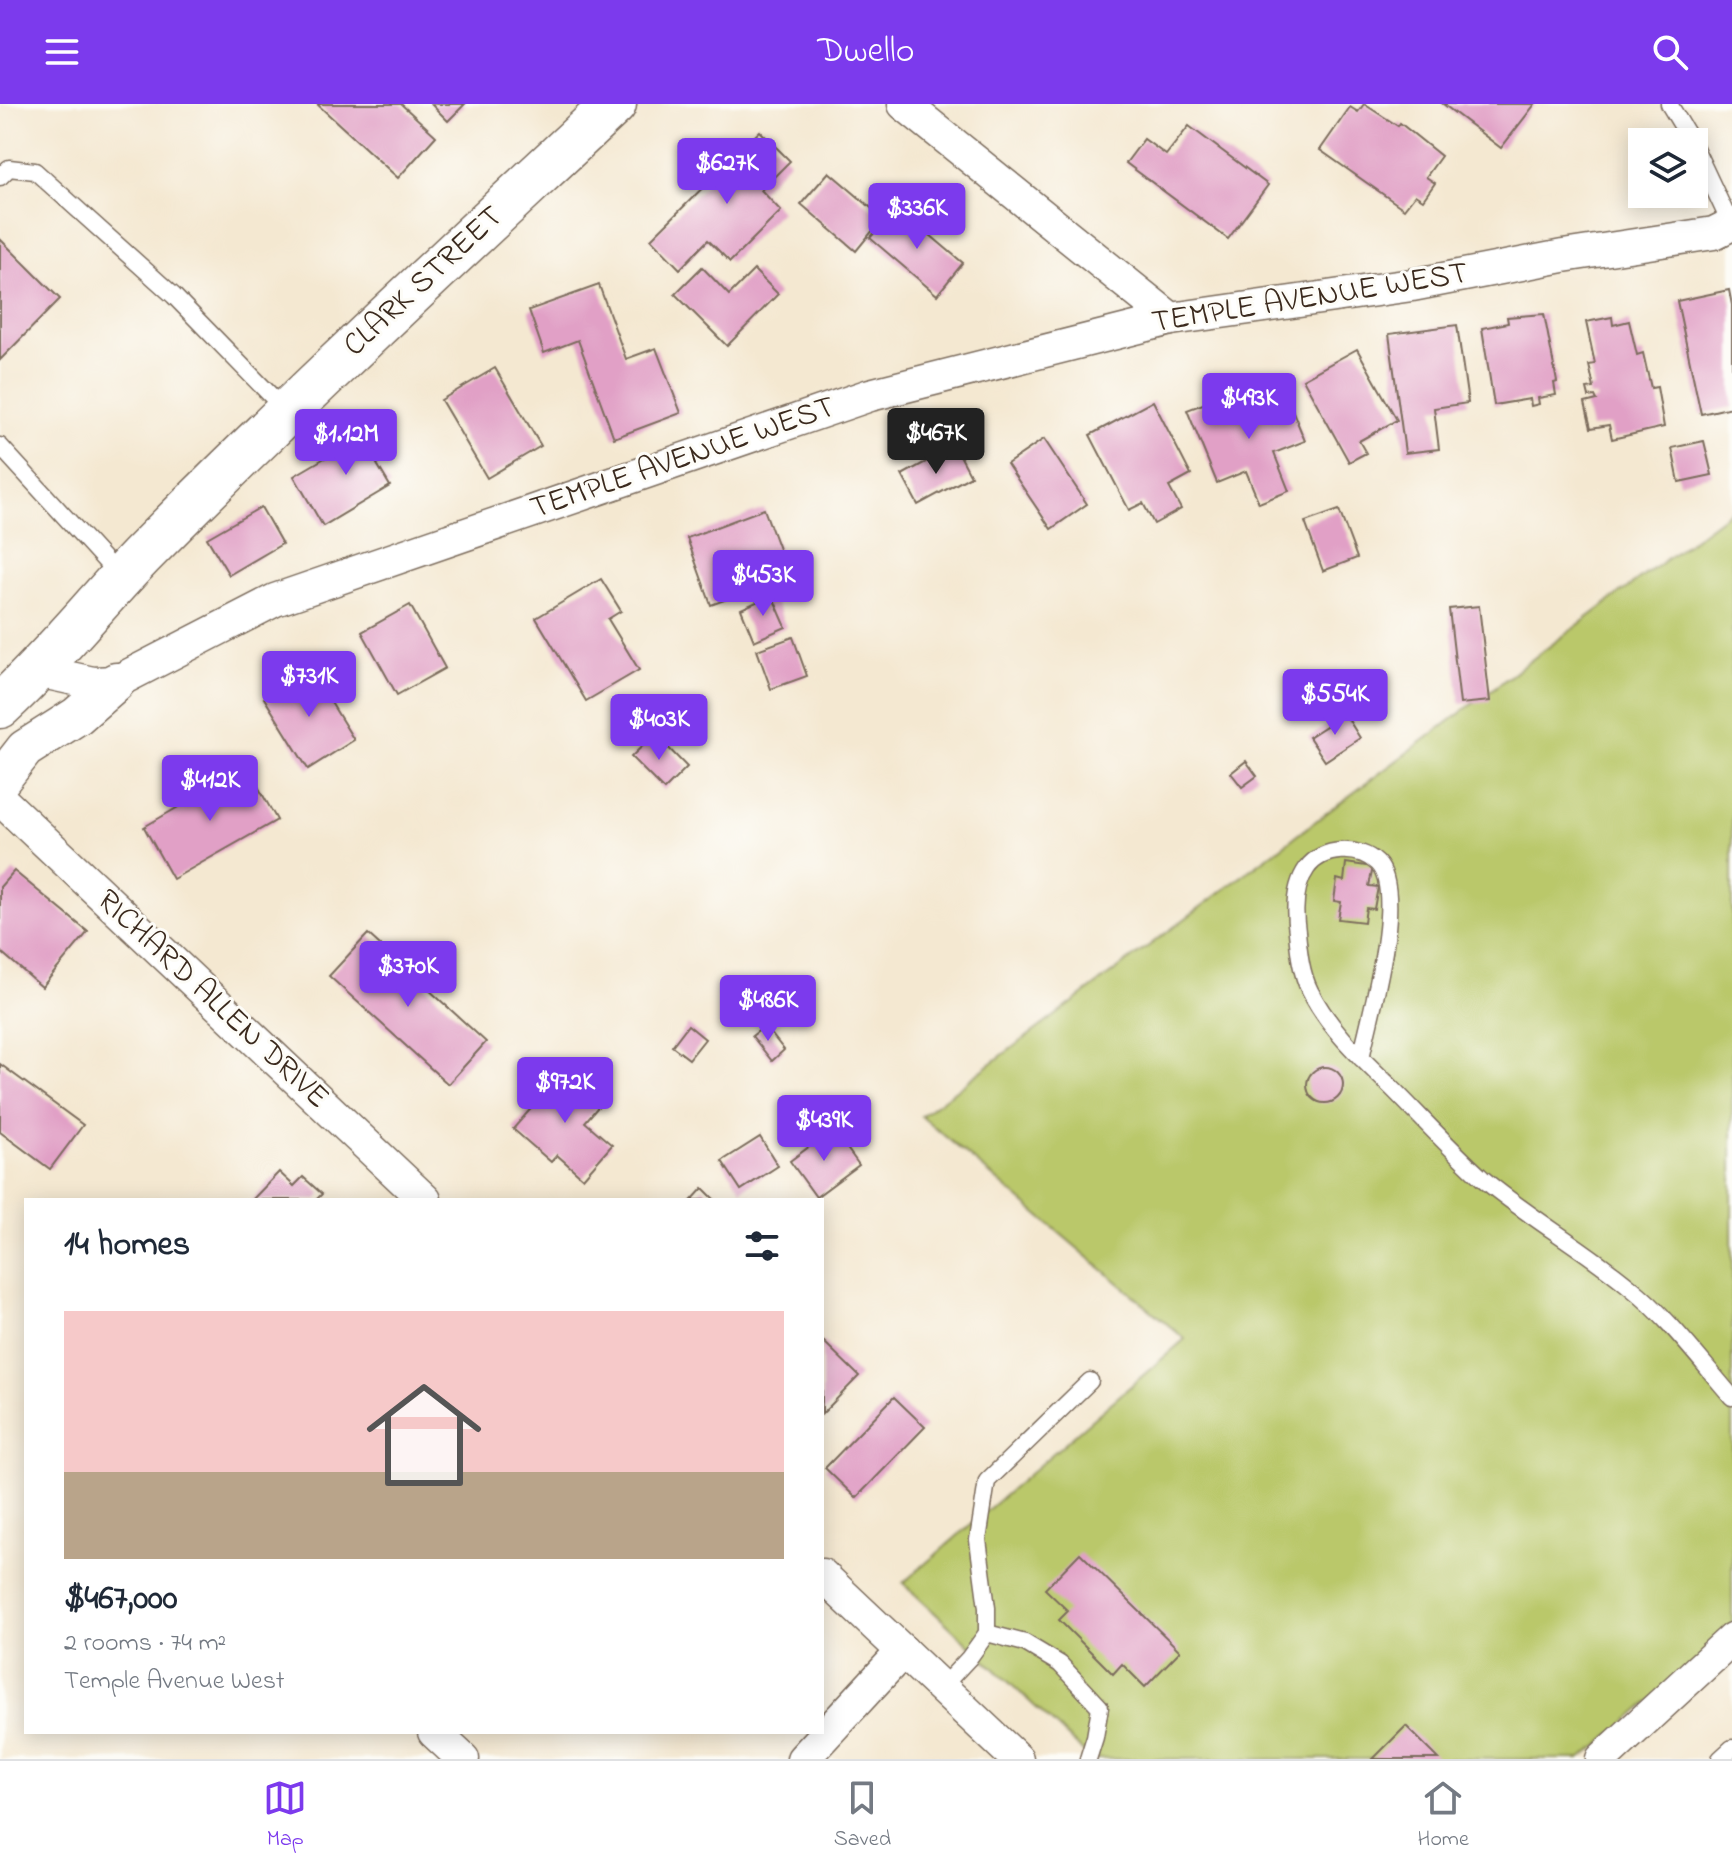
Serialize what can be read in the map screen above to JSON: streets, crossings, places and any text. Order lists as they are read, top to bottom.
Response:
{
  "streets": {
    "main road": ["CLARK STREET"],
    "street": ["TEMPLE AVENUE WEST", "RICHARD ALLEN DRIVE"]
  },
  "page": {
    "header": "Dwello",
    "price": [
      "$627K",
      "$336K",
      "$493K",
      "$467K",
      "$1.12M",
      "$453K",
      "$731K",
      "$554K",
      "$403K",
      "$412K",
      "$370K",
      "$486K",
      "$972K",
      "$439K"
    ],
    "heading": "14 homes",
    "list": [
      {
        "name": "$467,000",
        "note": "2 rooms · 74 m² · Temple Avenue West"
      }
    ],
    "tabs": ["Map", "Saved", "Home"]
  }
}
